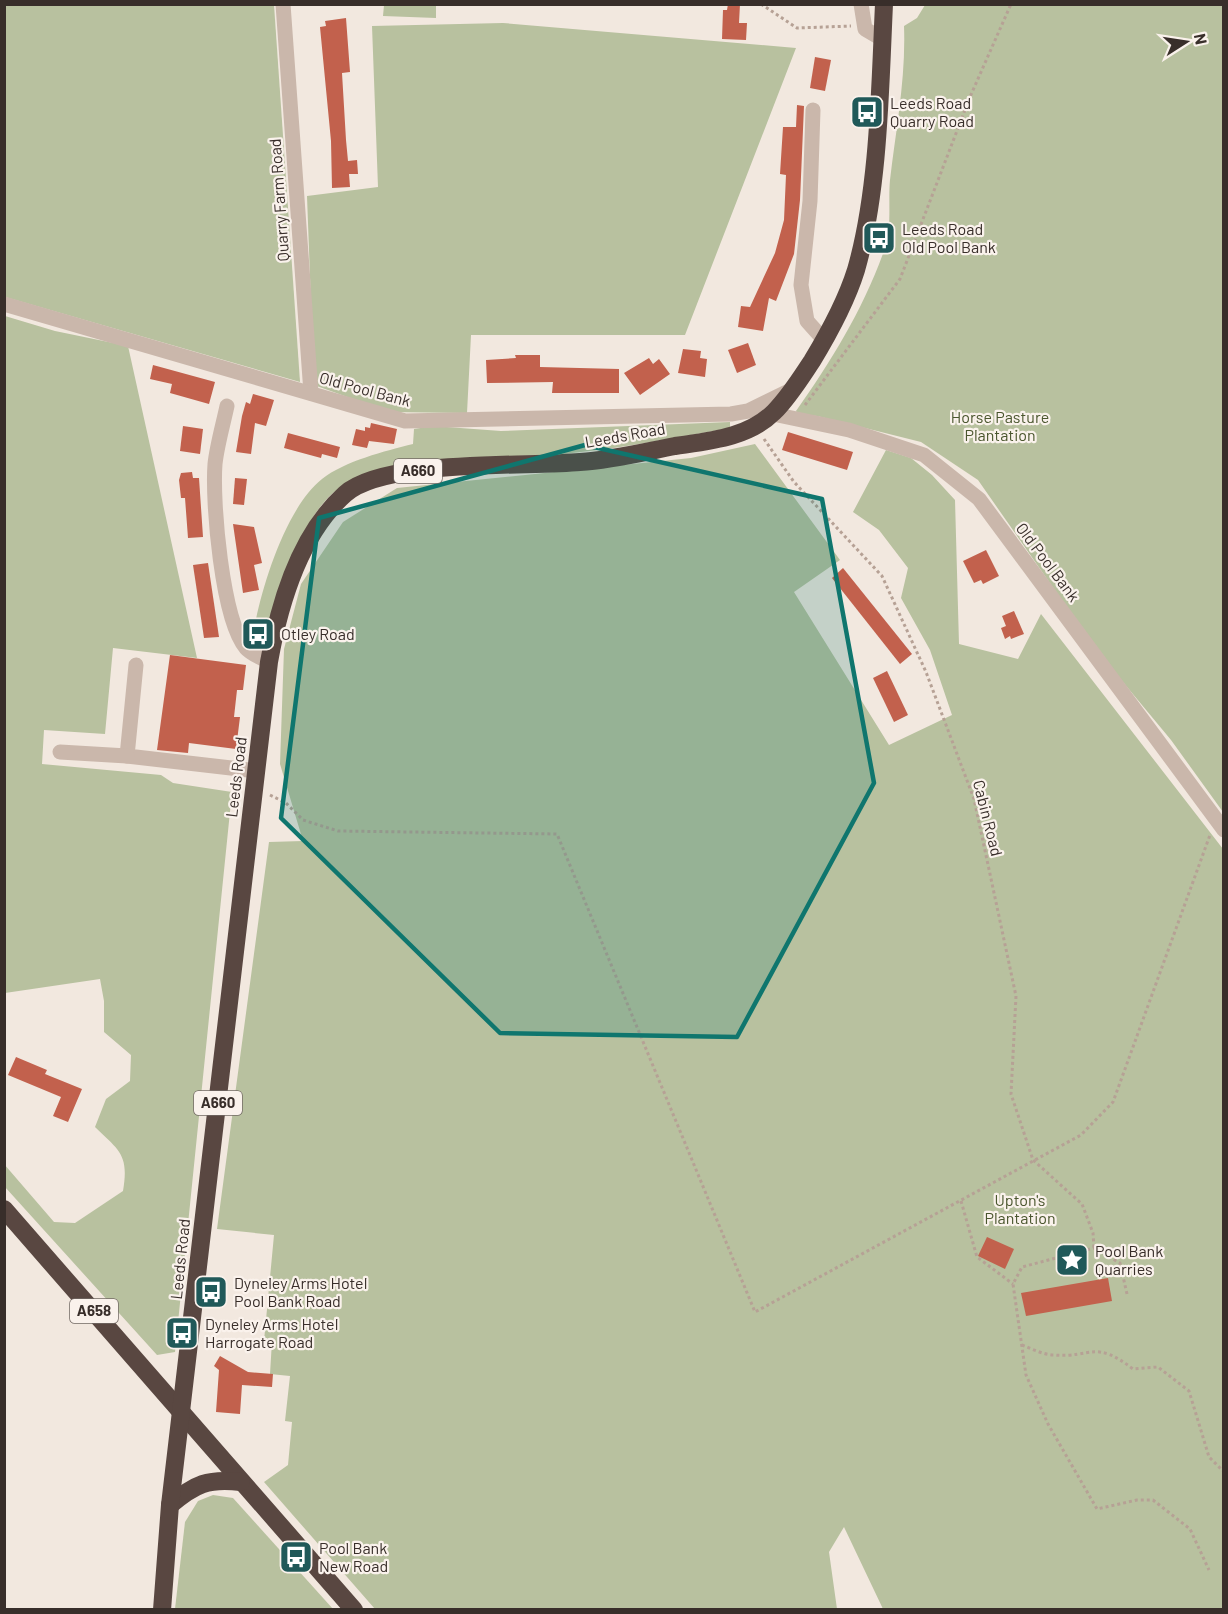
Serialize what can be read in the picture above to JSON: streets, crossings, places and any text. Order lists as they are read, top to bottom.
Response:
{
  "streets": {
    "highway": ["Leeds Road", "A660", "A658"],
    "street": ["Quarry Farm Road", "Old Pool Bank"],
    "path": ["Cabin Road"]
  },
  "crossings": [
    ["Quarry Farm Road", "Old Pool Bank"],
    ["Old Pool Bank", "Leeds Road"],
    ["Leeds Road", "Cabin Road"],
    ["Leeds Road", "A658"]
  ],
  "parks": ["Horse Pasture Plantation", "Upton's Plantation"],
  "places": {
    "bus stop": [
      "Leeds Road Quarry Road",
      "Leeds Road Old Pool Bank",
      "Otley Road",
      "Dyneley Arms Hotel Pool Bank Road",
      "Dyneley Arms Hotel Harrogate Road",
      "Pool Bank New Road"
    ],
    "place": ["Pool Bank Quarries"]
  },
  "north": "right"
}
